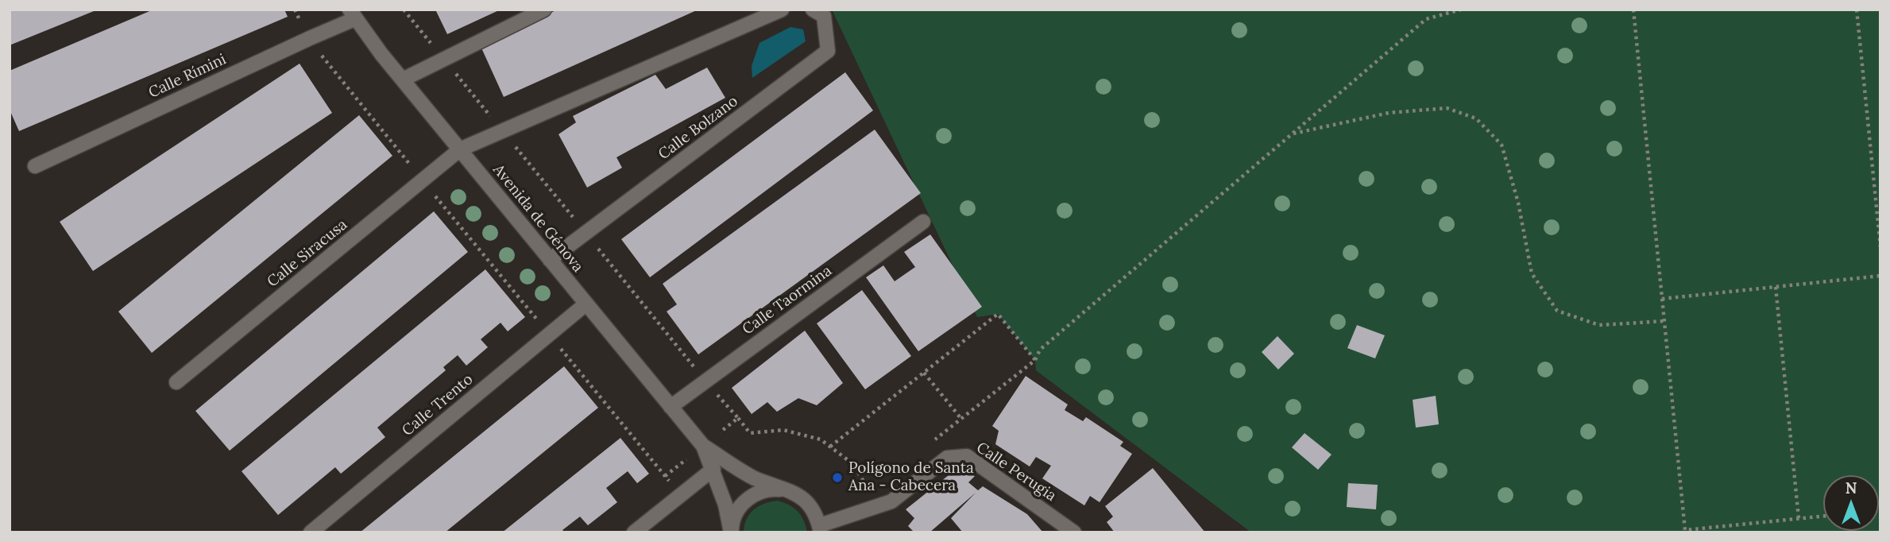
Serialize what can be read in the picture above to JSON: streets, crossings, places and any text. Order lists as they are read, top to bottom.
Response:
{
  "streets": {
    "street": [
      "Calle Rímini",
      "Calle Bolzano",
      "Avenida de Génova",
      "Calle Siracusa",
      "Calle Taormina",
      "Calle Trento",
      "Calle Perugia"
    ]
  },
  "crossings": [
    ["Calle Rímini", "Avenida de Génova"],
    ["Calle Bolzano", "Avenida de Génova"],
    ["Avenida de Génova", "Calle Siracusa"],
    ["Avenida de Génova", "Calle Taormina"],
    ["Avenida de Génova", "Calle Trento"],
    ["Avenida de Génova", "Calle Perugia"]
  ],
  "places": ["Polígono de Santa Ana - Cabecera"],
  "north": "top"
}
